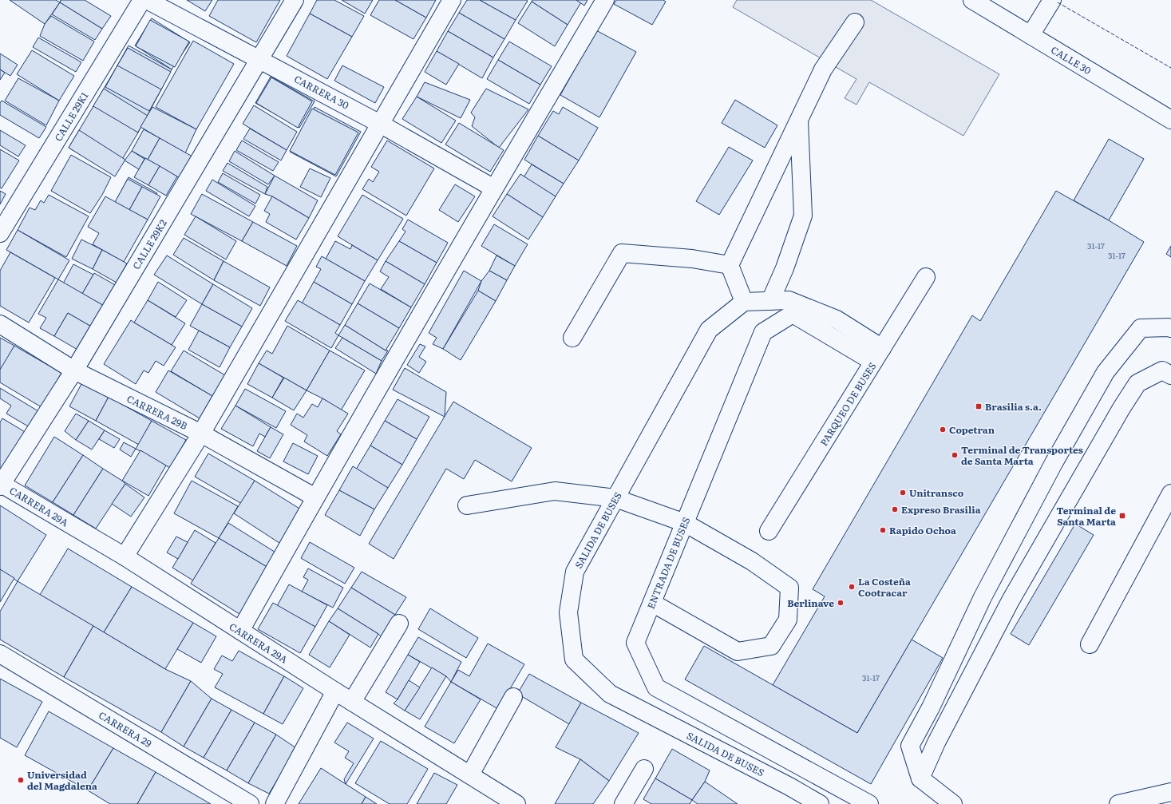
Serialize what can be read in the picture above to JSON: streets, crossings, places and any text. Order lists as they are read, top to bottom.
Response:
{
  "streets": {
    "street": [
      "CALLE 30",
      "CARRERA 30",
      "CALLE 29K1",
      "CALLE 29K2",
      "PARQUEO DE BUSES",
      "CARRERA 29B",
      "CARRERA 29A",
      "SALIDA DE BUSES",
      "ENTRADA DE BUSES",
      "CARRERA 29"
    ]
  },
  "crossings": [
    ["CARRERA 30", "CALLE 29K2"],
    ["CALLE 29K2", "CARRERA 29B"],
    ["CALLE 29K2", "CARRERA 29A"],
    ["PARQUEO DE BUSES", "ENTRADA DE BUSES"]
  ],
  "places": {
    "transit": ["Brasilia s.a.", "Terminal de Santa Marta"],
    "other": [
      "Copetran",
      "Terminal de Transportes de Santa Marta",
      "Unitransco",
      "Expreso Brasilia",
      "Rapido Ochoa",
      "La Costeña Cootracar",
      "Berlinave",
      "Universidad del Magdalena"
    ]
  },
  "house_numbers": ["31-17", "31-17", "31-17"]
}
